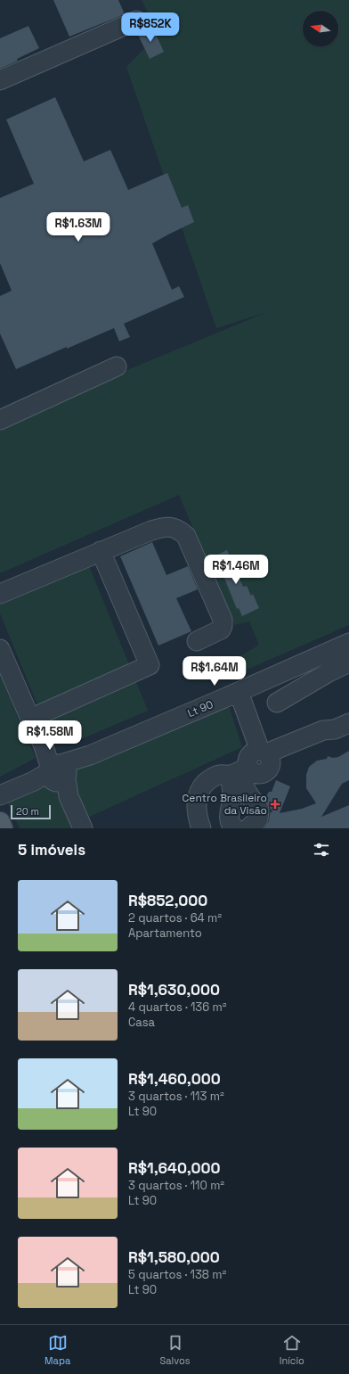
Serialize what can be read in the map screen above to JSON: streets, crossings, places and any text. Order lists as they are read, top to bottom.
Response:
{
  "streets": {
    "street": ["Lt 90"]
  },
  "places": {
    "health": ["Centro Brasileiro da Visão"]
  },
  "scale_bar": "20 m",
  "north": "left",
  "page": {
    "price": [
      "R$852K",
      "R$1.63M",
      "R$1.46M",
      "R$1.64M",
      "R$1.58M"
    ],
    "scale": "20 m",
    "heading": "5 imóveis",
    "list": [
      {
        "name": "R$852,000",
        "note": "2 quartos · 64 m² · Apartamento"
      },
      {
        "name": "R$1,630,000",
        "note": "4 quartos · 136 m² · Casa"
      },
      {
        "name": "R$1,460,000",
        "note": "3 quartos · 113 m² · Lt 90"
      },
      {
        "name": "R$1,640,000",
        "note": "3 quartos · 110 m² · Lt 90"
      },
      {
        "name": "R$1,580,000",
        "note": "5 quartos · 138 m² · Lt 90"
      }
    ],
    "tabs": ["Mapa", "Salvos", "Início"]
  }
}
